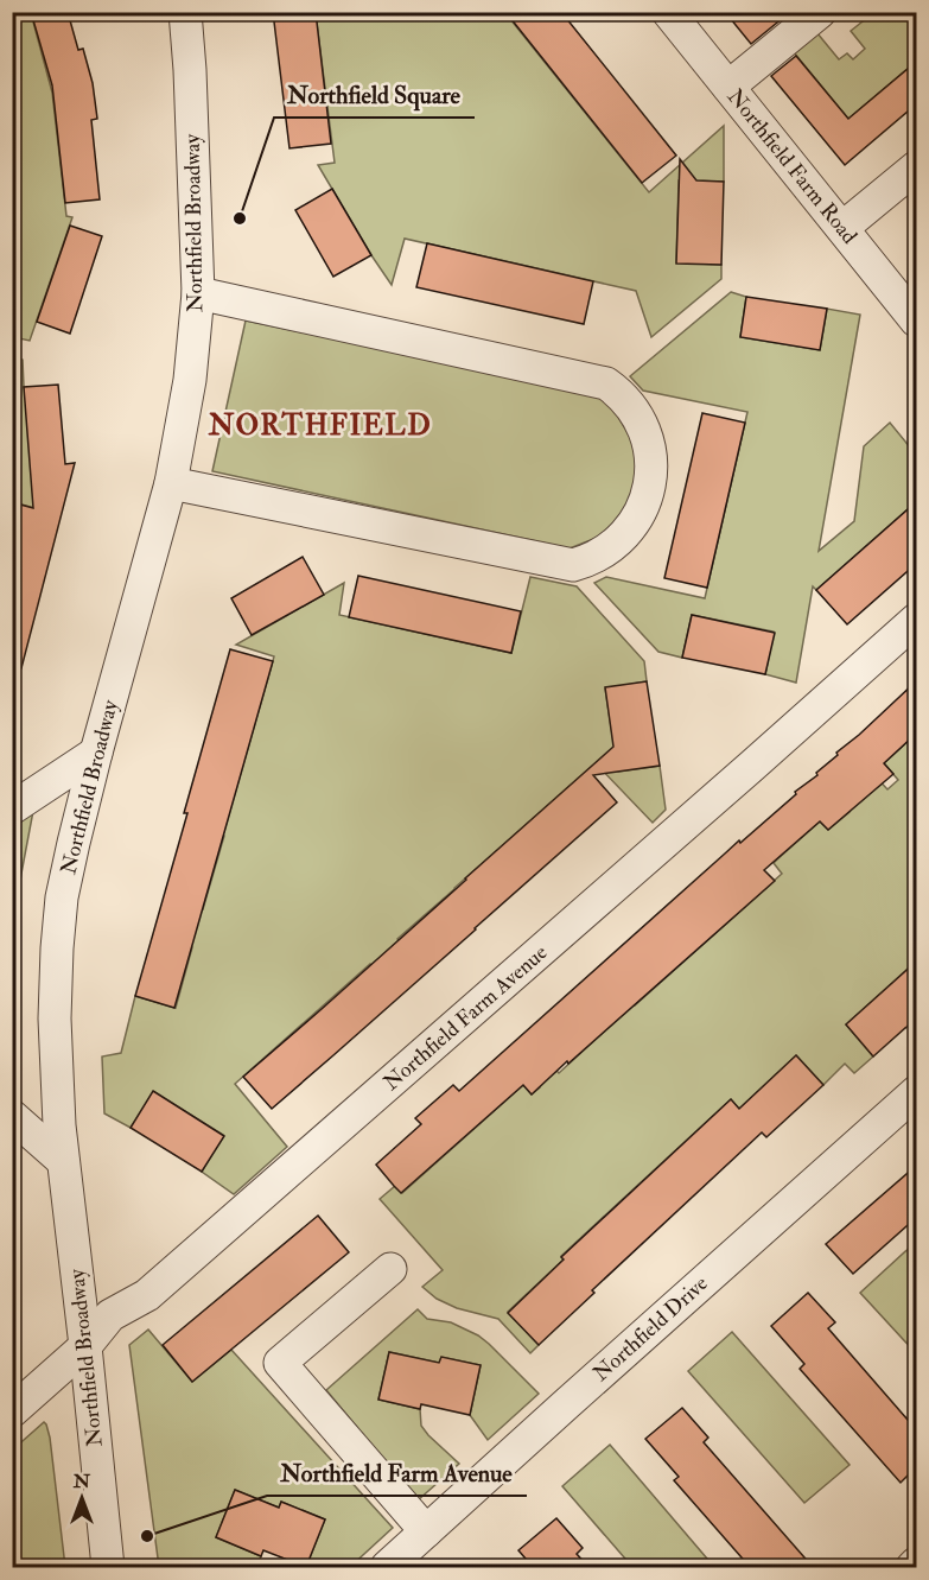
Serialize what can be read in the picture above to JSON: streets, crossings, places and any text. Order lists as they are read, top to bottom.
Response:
{
  "streets": {
    "street": [
      "Northfield Farm Road",
      "Northfield Broadway",
      "Northfield Farm Avenue",
      "Northfield Drive"
    ]
  },
  "crossings": [
    ["Northfield Broadway", "Northfield Farm Avenue"]
  ],
  "districts": ["NORTHFIELD"],
  "places": ["Northfield Square", "Northfield Farm Avenue"],
  "north": "top"
}
